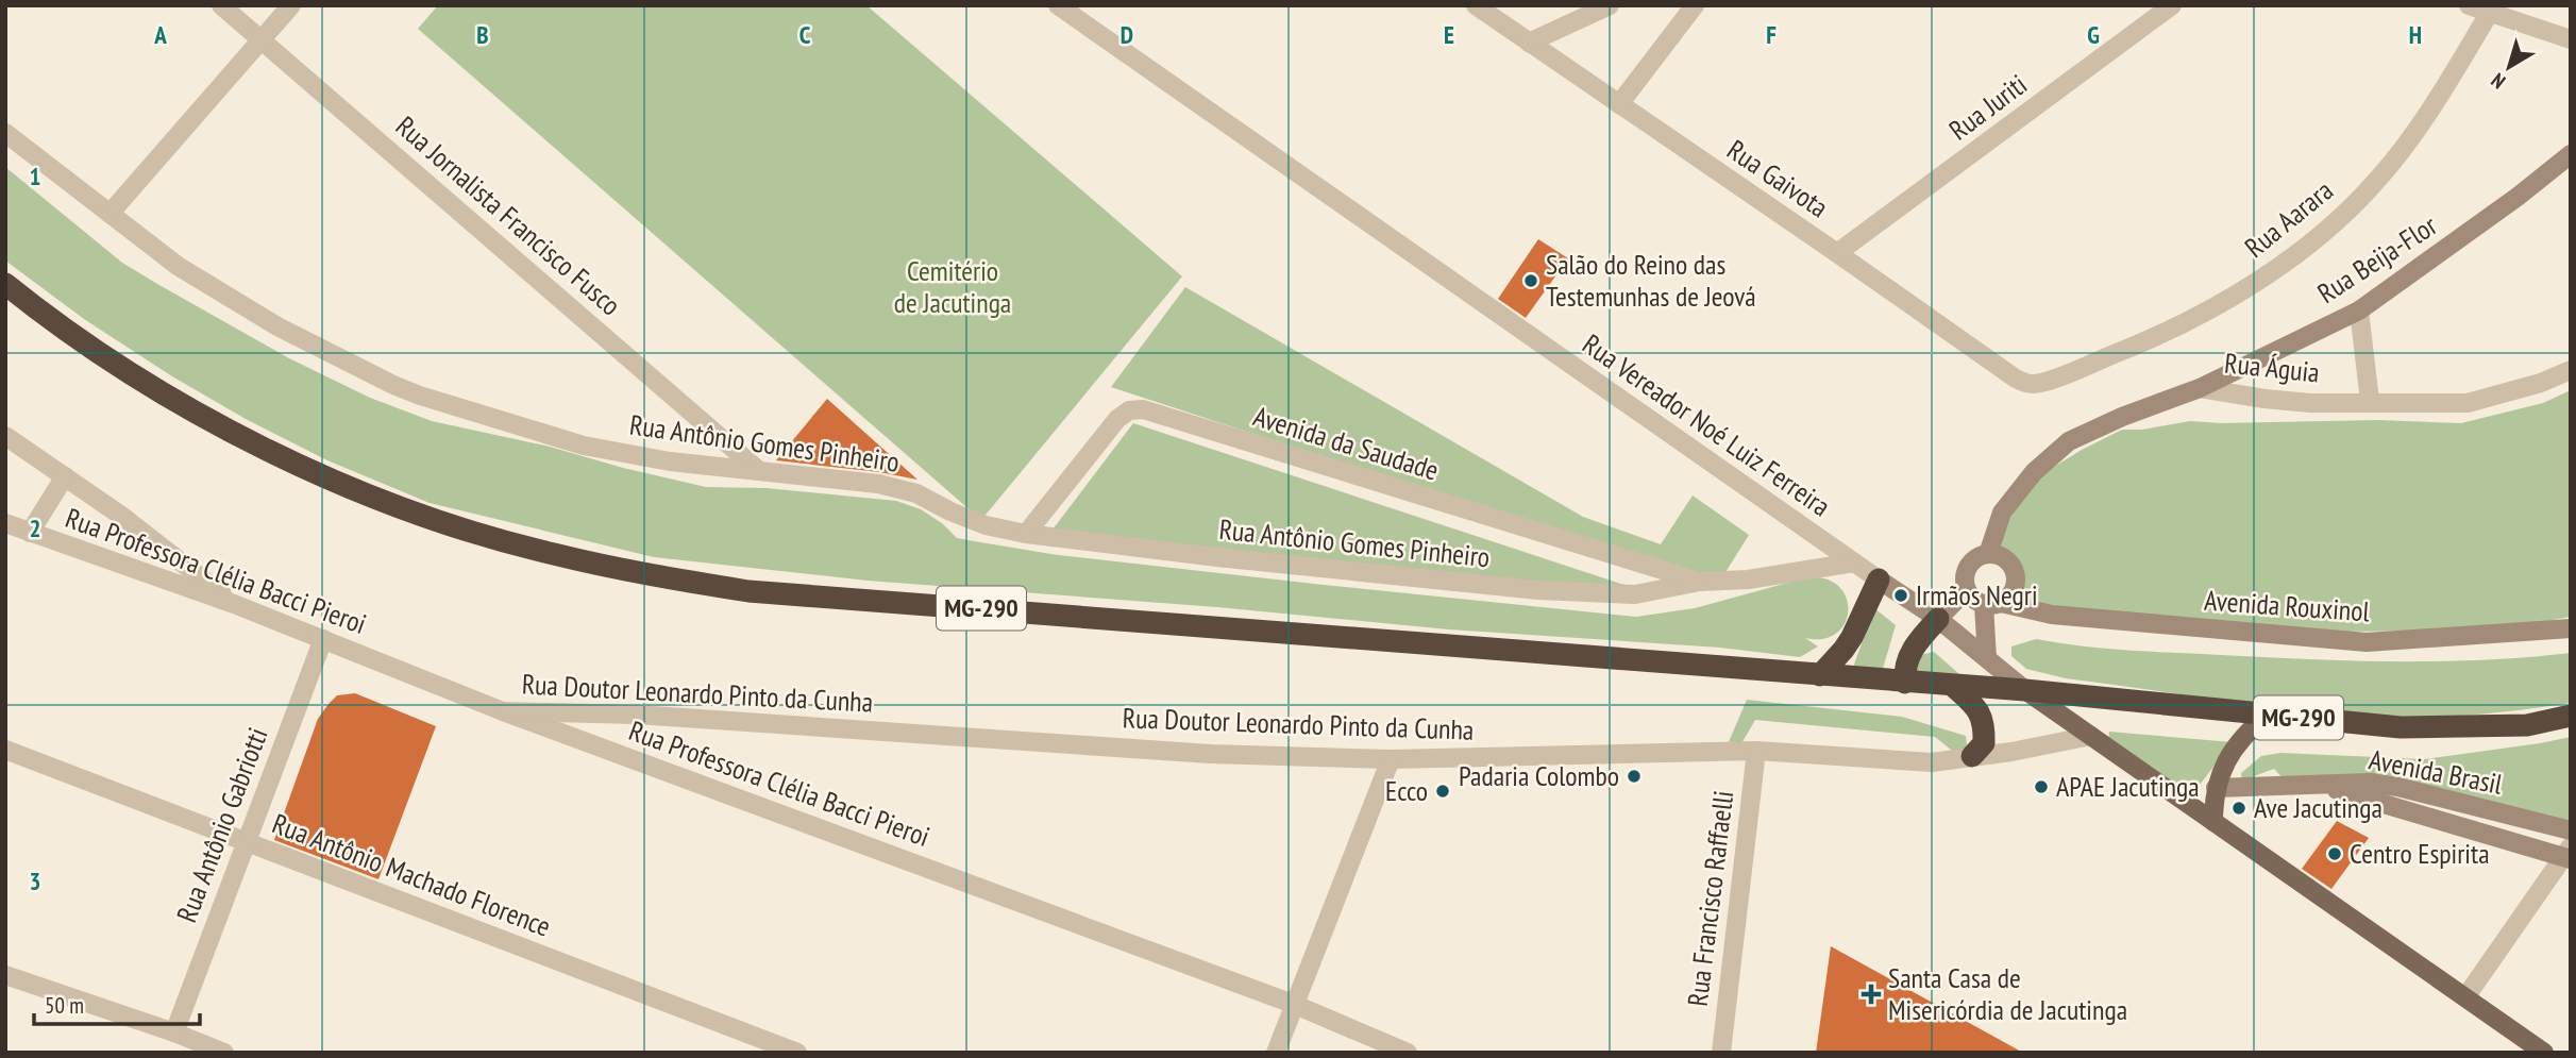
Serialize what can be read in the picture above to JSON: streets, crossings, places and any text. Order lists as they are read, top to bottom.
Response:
{
  "streets": {
    "highway": ["MG-290"],
    "street": [
      "Rua Juriti",
      "Rua Gaivota",
      "Rua Jornalista Francisco Fusco",
      "Rua Aarara",
      "Rua Beija-Flor",
      "Rua Águia",
      "Rua Vereador Noé Luiz Ferreira",
      "Rua Antônio Gomes Pinheiro",
      "Avenida da Saudade",
      "Rua Professora Clélia Bacci Pieroi",
      "Avenida Rouxinol",
      "Rua Doutor Leonardo Pinto da Cunha",
      "Avenida Brasil",
      "Rua Antônio Gabriotti",
      "Rua Antônio Machado Florence",
      "Rua Francisco Raffaelli"
    ]
  },
  "crossings": [
    ["Rua Juriti", "Rua Gaivota"],
    ["Rua Gaivota", "Rua Aarara"],
    ["Rua Jornalista Francisco Fusco", "Rua Antônio Gomes Pinheiro"],
    ["Rua Beija-Flor", "Rua Águia"],
    ["Rua Águia", "Avenida Rouxinol"],
    ["Rua Vereador Noé Luiz Ferreira", "Rua Antônio Gomes Pinheiro"],
    ["Rua Vereador Noé Luiz Ferreira", "MG-290"],
    ["Rua Antônio Gomes Pinheiro", "Avenida da Saudade"],
    ["Rua Professora Clélia Bacci Pieroi", "Rua Doutor Leonardo Pinto da Cunha"],
    ["Rua Professora Clélia Bacci Pieroi", "Rua Antônio Gabriotti"],
    ["Rua Doutor Leonardo Pinto da Cunha", "Rua Francisco Raffaelli"],
    ["Rua Antônio Gabriotti", "Rua Antônio Machado Florence"]
  ],
  "parks": ["Cemitério de Jacutinga"],
  "places": {
    "other": [
      "Salão do Reino das Testemunhas de Jeová",
      "Irmãos Negri",
      "Padaria Colombo",
      "APAE Jacutinga",
      "Ecco",
      "Ave Jacutinga",
      "Centro Espirita"
    ],
    "health": ["Santa Casa de Misericórdia de Jacutinga"]
  },
  "scale_bar": "50 m",
  "north": "bottom left",
  "grid": {
    "columns": [
      "A",
      "B",
      "C",
      "D",
      "E",
      "F",
      "G",
      "H"
    ],
    "rows": ["1", "2", "3"]
  }
}
